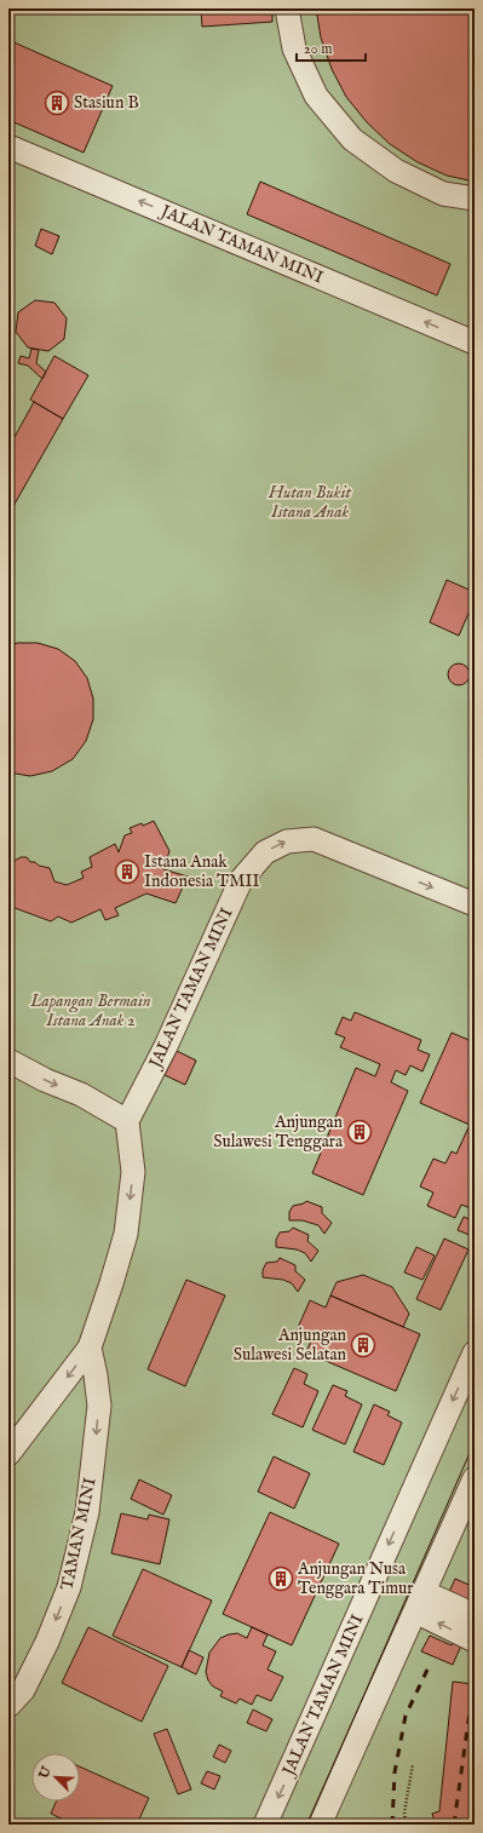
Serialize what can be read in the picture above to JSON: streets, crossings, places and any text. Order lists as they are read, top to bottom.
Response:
{
  "streets": {
    "lane": ["JALAN TAMAN MINI", "TAMAN MINI"]
  },
  "parks": ["Hutan Bukit Istana Anak", "Lapangan Bermain Istana Anak 2"],
  "places": {
    "building": [
      "Stasiun B",
      "Istana Anak Indonesia TMII",
      "Anjungan Sulawesi Tenggara",
      "Anjungan Sulawesi Selatan",
      "Anjungan Nusa Tenggara Timur"
    ]
  },
  "scale_bar": "20 m",
  "north": "top left"
}
